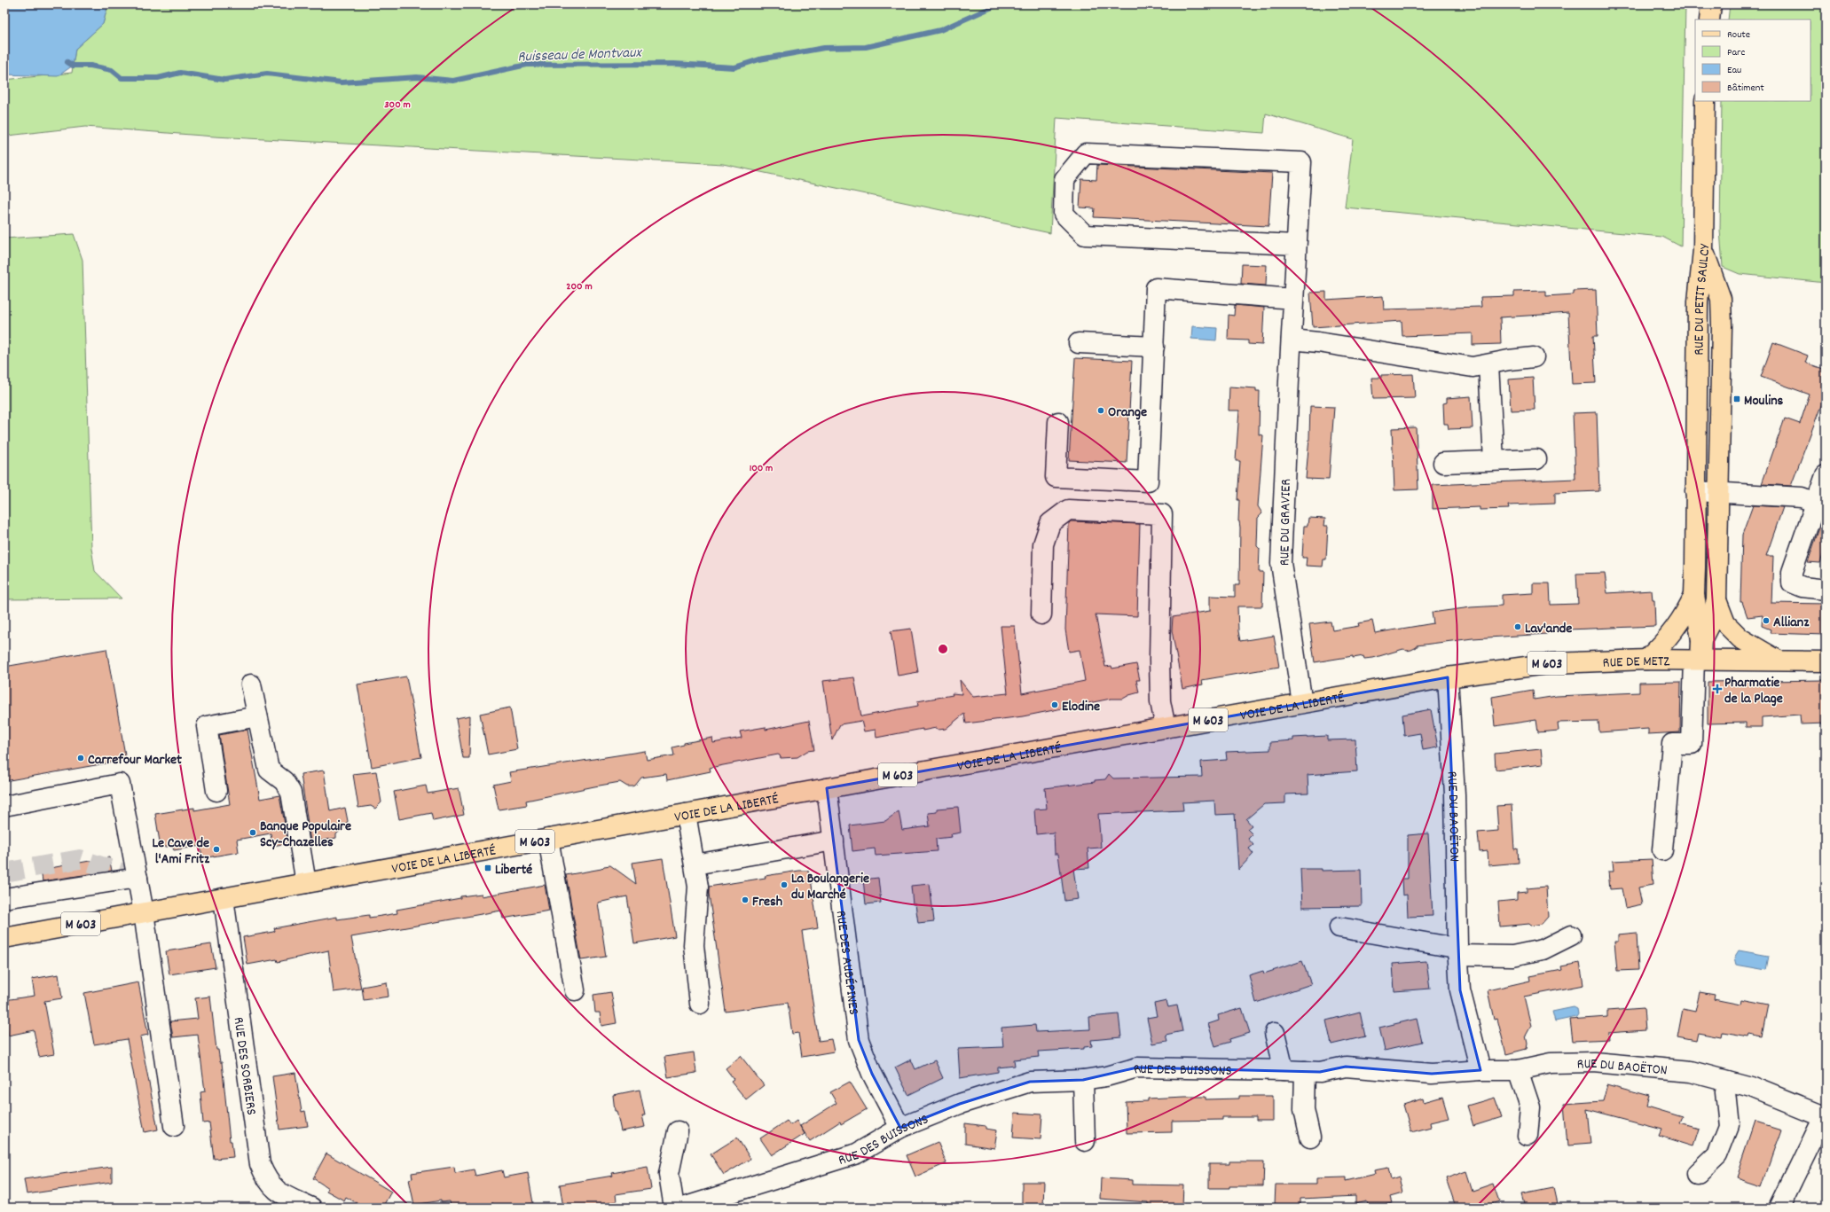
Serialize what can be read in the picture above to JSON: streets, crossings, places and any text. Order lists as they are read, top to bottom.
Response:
{
  "streets": {
    "main road": [
      "RUE DU PETIT SAULCY",
      "RUE DE METZ",
      "M 603",
      "VOIE DE LA LIBERTÉ"
    ],
    "street": [
      "RUE DU GRAVIER",
      "RUE DU BAOËTON",
      "RUE DES AUBÉPINES",
      "RUE DES SORBIERS",
      "RUE DES BUISSONS"
    ]
  },
  "crossings": [
    ["RUE DU PETIT SAULCY", "RUE DE METZ"],
    ["RUE DU GRAVIER", "VOIE DE LA LIBERTÉ"],
    ["RUE DE METZ", "VOIE DE LA LIBERTÉ"],
    ["RUE DE METZ", "RUE DU BAOËTON"],
    ["VOIE DE LA LIBERTÉ", "RUE DU BAOËTON"],
    ["VOIE DE LA LIBERTÉ", "RUE DES AUBÉPINES"],
    ["VOIE DE LA LIBERTÉ", "RUE DES SORBIERS"],
    ["RUE DU BAOËTON", "RUE DES BUISSONS"],
    ["RUE DES AUBÉPINES", "RUE DES BUISSONS"]
  ],
  "water": ["Ruisseau de Montvaux"],
  "places": {
    "transit": ["Moulins", "Liberté"],
    "other": [
      "Orange",
      "Allianz",
      "Lav'ande",
      "Elodine",
      "Carrefour Market",
      "Banque Populaire Scy-Chazelles",
      "Le Cave de l'Ami Fritz",
      "La Boulangerie du Marché",
      "Fresh"
    ],
    "health": ["Pharmatie de la Plage"]
  },
  "legend": [
    "Route",
    "Parc",
    "Eau",
    "Bâtiment"
  ],
  "rings": ["300 m", "200 m", "100 m"]
}
